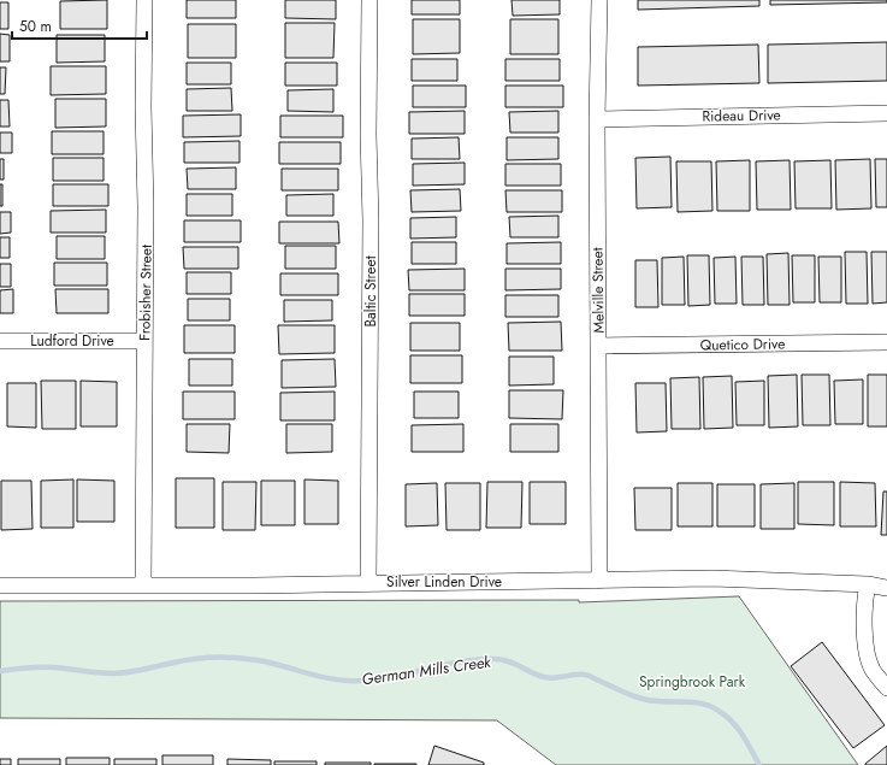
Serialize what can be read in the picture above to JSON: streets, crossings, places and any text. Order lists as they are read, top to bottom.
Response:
{
  "streets": {
    "street": [
      "Rideau Drive",
      "Melville Street",
      "Baltic Street",
      "Frobisher Street",
      "Ludford Drive",
      "Quetico Drive",
      "Silver Linden Drive"
    ]
  },
  "crossings": [
    ["Rideau Drive", "Melville Street"],
    ["Melville Street", "Quetico Drive"],
    ["Melville Street", "Silver Linden Drive"],
    ["Baltic Street", "Silver Linden Drive"],
    ["Frobisher Street", "Ludford Drive"],
    ["Frobisher Street", "Silver Linden Drive"]
  ],
  "water": ["German Mills Creek"],
  "parks": ["Springbrook Park"],
  "scale_bar": "50 m"
}
